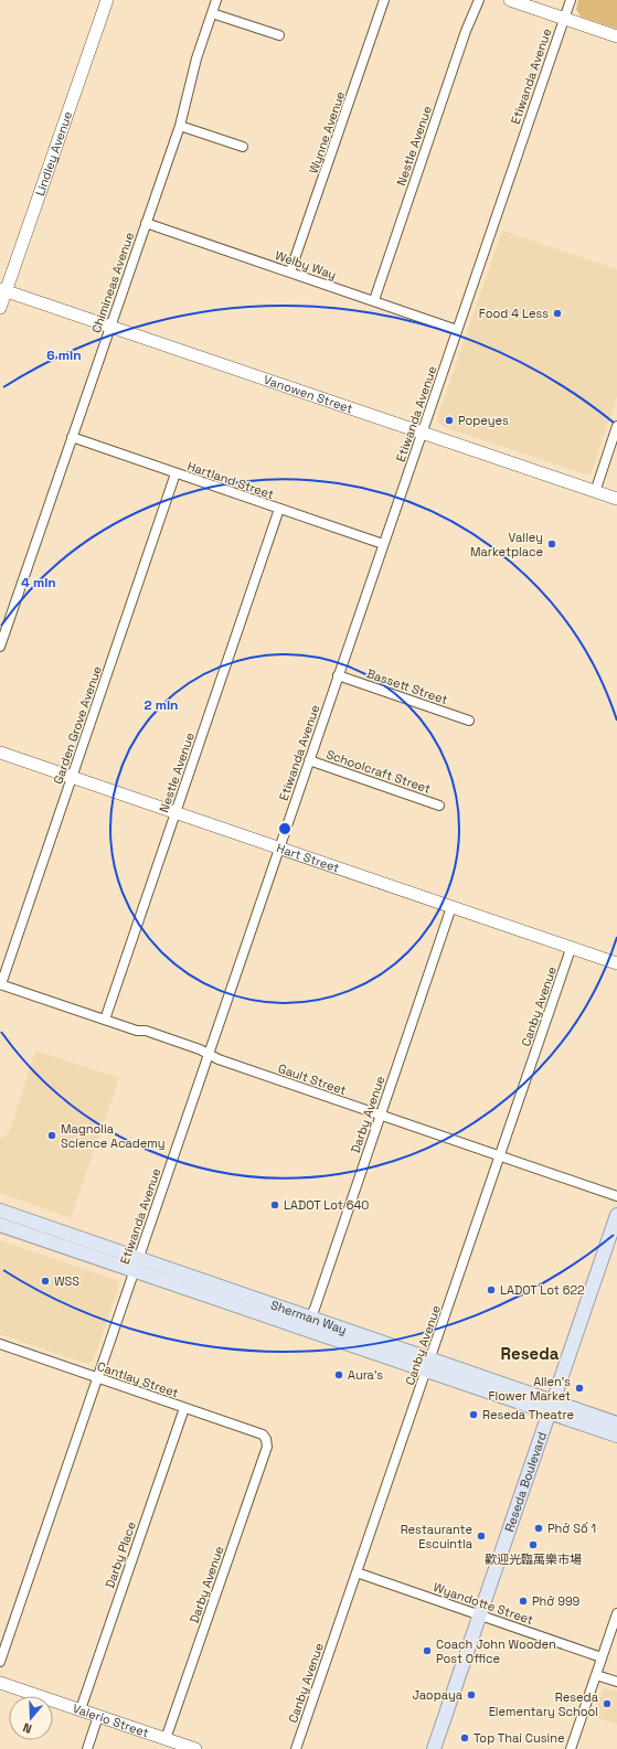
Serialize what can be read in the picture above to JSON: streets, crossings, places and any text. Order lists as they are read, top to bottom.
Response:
{
  "streets": {
    "main road": ["Sherman Way", "Reseda Boulevard"],
    "street": [
      "Etiwanda Avenue",
      "Wynne Avenue",
      "Nestle Avenue",
      "Lindley Avenue",
      "Welby Way",
      "Chimineas Avenue",
      "Vanowen Street",
      "Hartland Street",
      "Bassett Street",
      "Garden Grove Avenue",
      "Schoolcraft Street",
      "Hart Street",
      "Canby Avenue",
      "Gault Street",
      "Darby Avenue",
      "Cantlay Street",
      "Darby Place",
      "Wyandotte Street",
      "Valerio Street"
    ]
  },
  "crossings": [
    ["Etiwanda Avenue", "Welby Way"],
    ["Etiwanda Avenue", "Vanowen Street"],
    ["Etiwanda Avenue", "Hartland Street"],
    ["Etiwanda Avenue", "Bassett Street"],
    ["Etiwanda Avenue", "Schoolcraft Street"],
    ["Etiwanda Avenue", "Hart Street"],
    ["Etiwanda Avenue", "Gault Street"],
    ["Etiwanda Avenue", "Sherman Way"],
    ["Etiwanda Avenue", "Cantlay Street"],
    ["Wynne Avenue", "Welby Way"],
    ["Nestle Avenue", "Welby Way"],
    ["Nestle Avenue", "Hartland Street"],
    ["Nestle Avenue", "Hart Street"],
    ["Nestle Avenue", "Gault Street"],
    ["Lindley Avenue", "Vanowen Street"],
    ["Welby Way", "Chimineas Avenue"],
    ["Chimineas Avenue", "Vanowen Street"],
    ["Chimineas Avenue", "Hartland Street"],
    ["Hartland Street", "Garden Grove Avenue"],
    ["Garden Grove Avenue", "Hart Street"],
    ["Garden Grove Avenue", "Gault Street"],
    ["Hart Street", "Canby Avenue"],
    ["Hart Street", "Darby Avenue"],
    ["Canby Avenue", "Gault Street"],
    ["Canby Avenue", "Sherman Way"],
    ["Canby Avenue", "Wyandotte Street"],
    ["Gault Street", "Darby Avenue"],
    ["Darby Avenue", "Sherman Way"],
    ["Darby Avenue", "Cantlay Street"],
    ["Darby Avenue", "Valerio Street"],
    ["Sherman Way", "Reseda Boulevard"],
    ["Cantlay Street", "Darby Place"],
    ["Reseda Boulevard", "Wyandotte Street"],
    ["Darby Place", "Valerio Street"]
  ],
  "districts": ["Reseda"],
  "places": [
    "Food 4 Less",
    "Popeyes",
    "Valley Marketplace",
    "Magnolia Science Academy",
    "LADOT Lot 640",
    "WSS",
    "LADOT Lot 622",
    "Aura's",
    "Allen's Flower Market",
    "Reseda Theatre",
    "Phở Số 1",
    "Restaurante Escuintla",
    "歡迎光臨萬樂市場",
    "Phở 999",
    "Coach John Wooden Post Office",
    "Jaopaya",
    "Reseda Elementary School",
    "Top Thai Cusine"
  ],
  "north": "bottom",
  "rings": ["6 min", "4 min", "2 min"]
}
